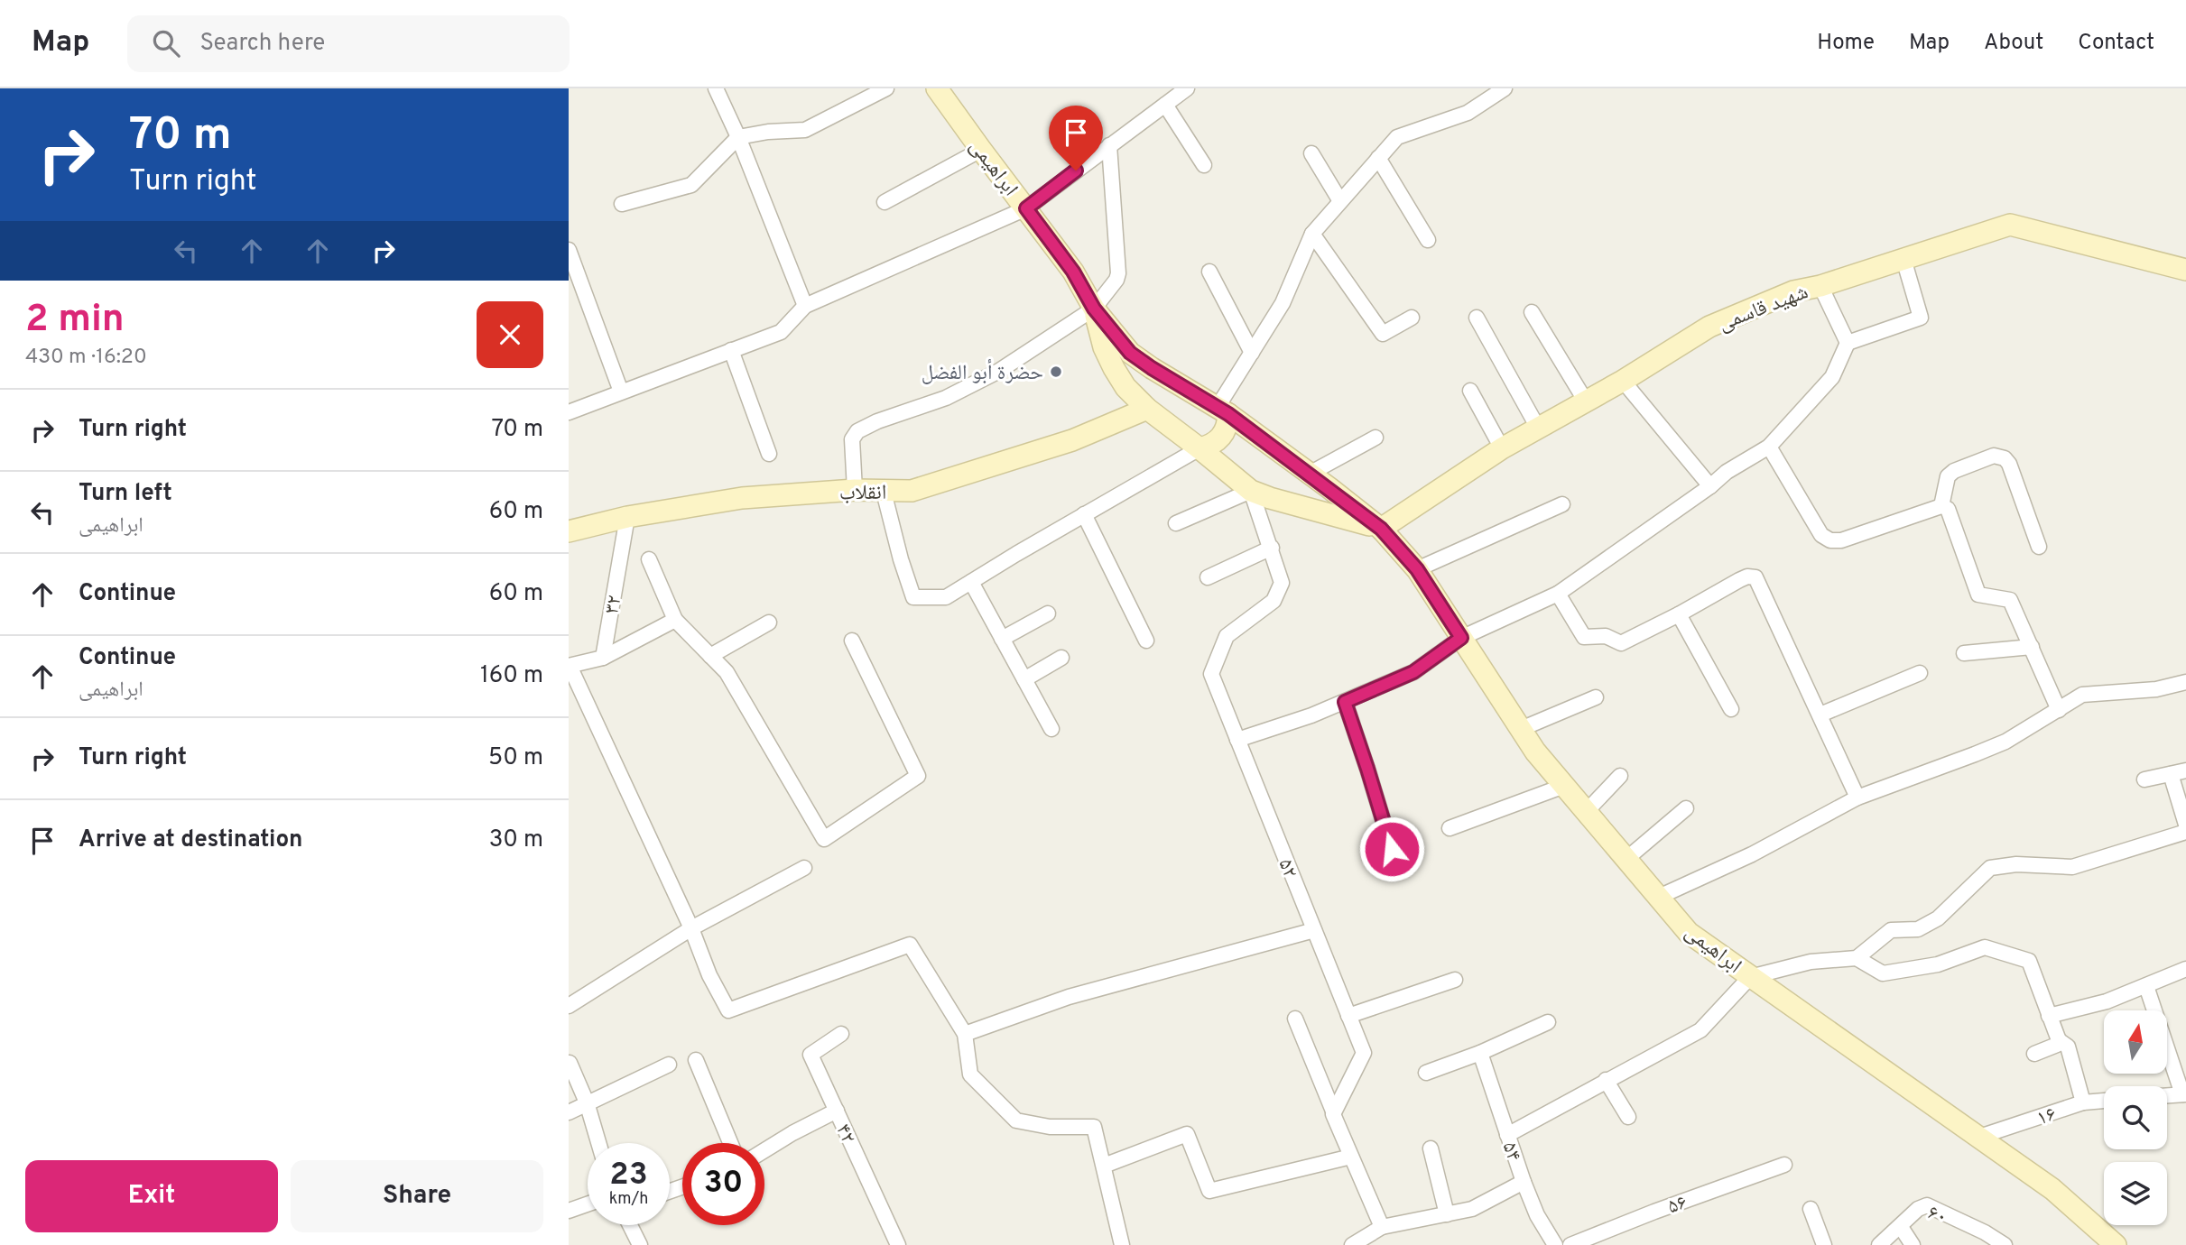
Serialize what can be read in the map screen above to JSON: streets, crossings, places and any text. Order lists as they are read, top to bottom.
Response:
{
  "streets": {
    "main road": ["ابراهیمی", "شهید قاسمی", "انقلاب"],
    "street": [
      "۳۲",
      "۵۲",
      "۱۶",
      "۴۲",
      "۵۴",
      "۵۶",
      "۶۰"
    ]
  },
  "crossings": [
    ["ابراهیمی", "شهید قاسمی"],
    ["ابراهیمی", "۱۶"],
    ["انقلاب", "۳۲"]
  ],
  "places": ["حضرة أبو الفضل"],
  "north": "top",
  "page": {
    "header": "Map",
    "search": "Search here",
    "nav": [
      "Home",
      "Map",
      "About",
      "Contact"
    ],
    "turn": ["70 m", "Turn right"],
    "heading": ["2 min", "430 m · 16:20"],
    "list": [
      {
        "name": "Turn right",
        "value": "70 m"
      },
      {
        "name": "Turn left",
        "note": "ابراهیمی",
        "value": "60 m"
      },
      {
        "name": "Continue",
        "value": "60 m"
      },
      {
        "name": "Continue",
        "note": "ابراهیمی",
        "value": "160 m"
      },
      {
        "name": "Turn right",
        "value": "50 m"
      },
      {
        "name": "Arrive at destination",
        "value": "30 m"
      }
    ],
    "speed": "23 km/h",
    "limit": "30",
    "buttons": ["Exit", "Share"]
  }
}
